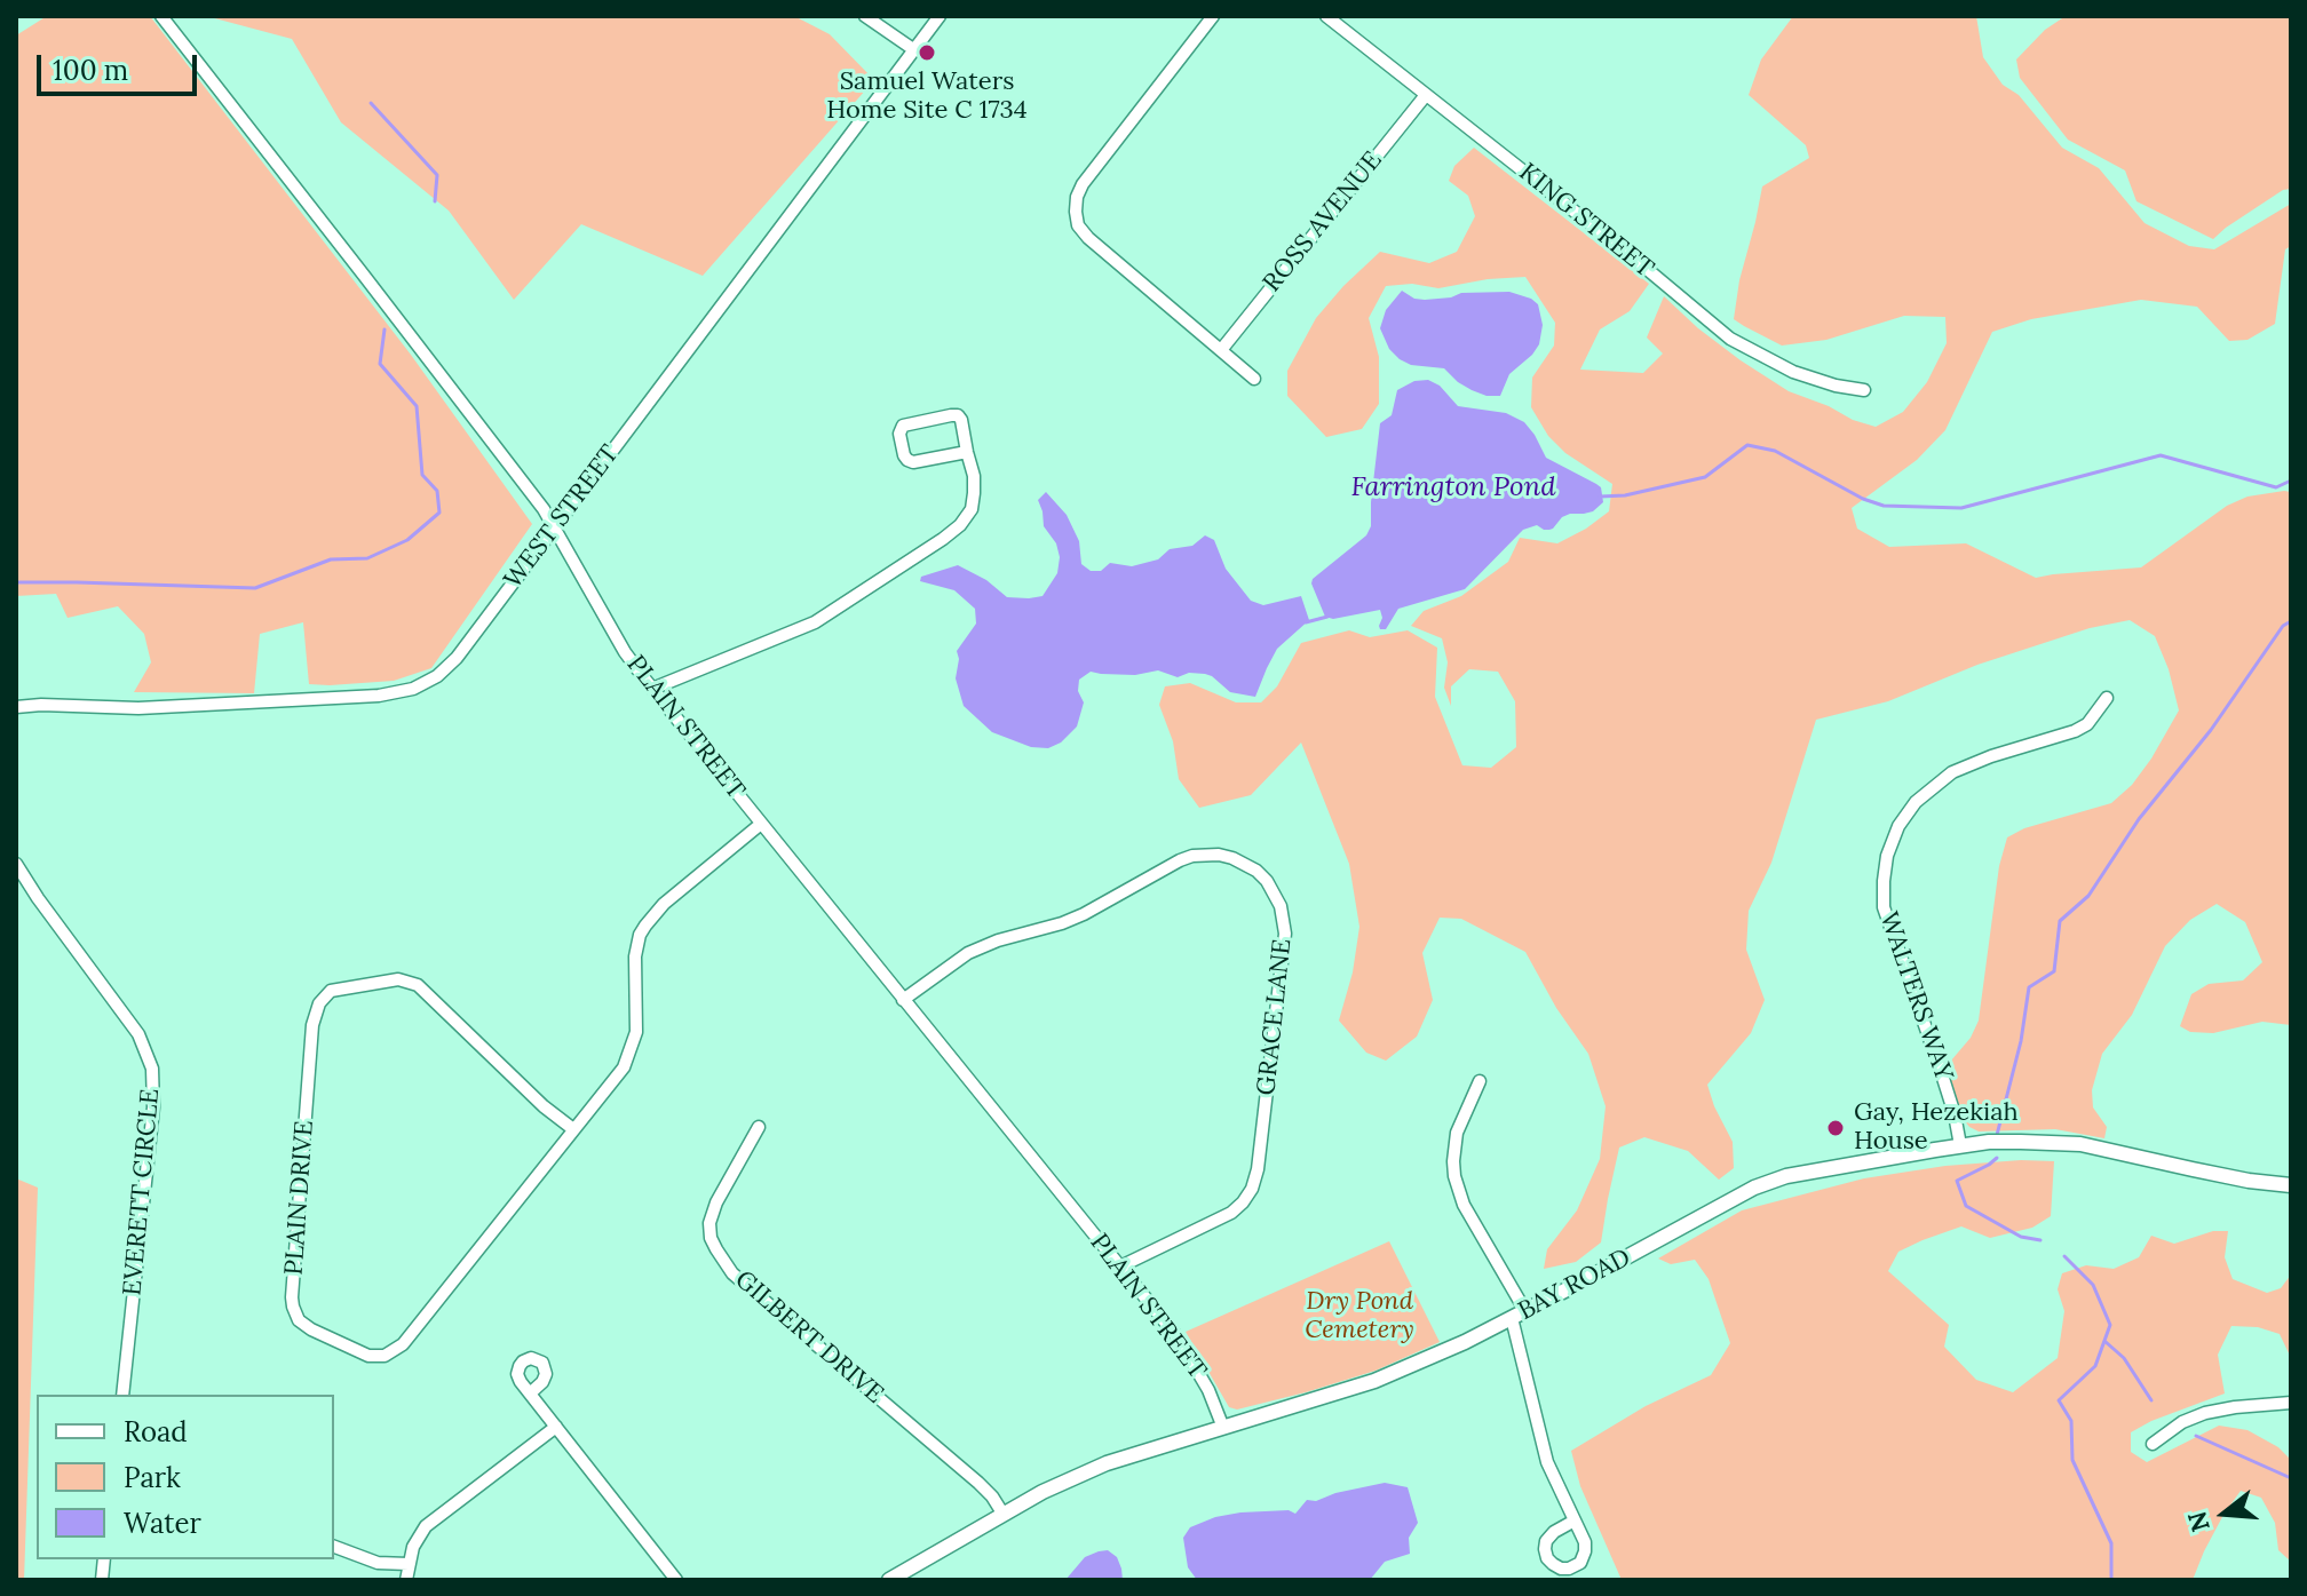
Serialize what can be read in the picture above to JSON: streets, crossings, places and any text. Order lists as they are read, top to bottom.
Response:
{
  "streets": {
    "main road": ["BAY ROAD"],
    "street": [
      "KING STREET",
      "ROSS AVENUE",
      "WEST STREET",
      "PLAIN STREET",
      "WALTERS WAY",
      "GRACE LANE",
      "EVERETT CIRCLE",
      "PLAIN DRIVE",
      "GILBERT DRIVE"
    ]
  },
  "crossings": [
    ["KING STREET", "ROSS AVENUE"],
    ["WEST STREET", "PLAIN STREET"],
    ["PLAIN STREET", "GRACE LANE"],
    ["PLAIN STREET", "PLAIN DRIVE"],
    ["PLAIN STREET", "BAY ROAD"],
    ["WALTERS WAY", "BAY ROAD"],
    ["BAY ROAD", "GILBERT DRIVE"]
  ],
  "water": ["Farrington Pond"],
  "parks": ["Dry Pond Cemetery"],
  "places": ["Samuel Waters Home Site C 1734", "Gay, Hezekiah House"],
  "legend": ["Road", "Park", "Water"],
  "scale_bar": "100 m",
  "north": "left"
}
